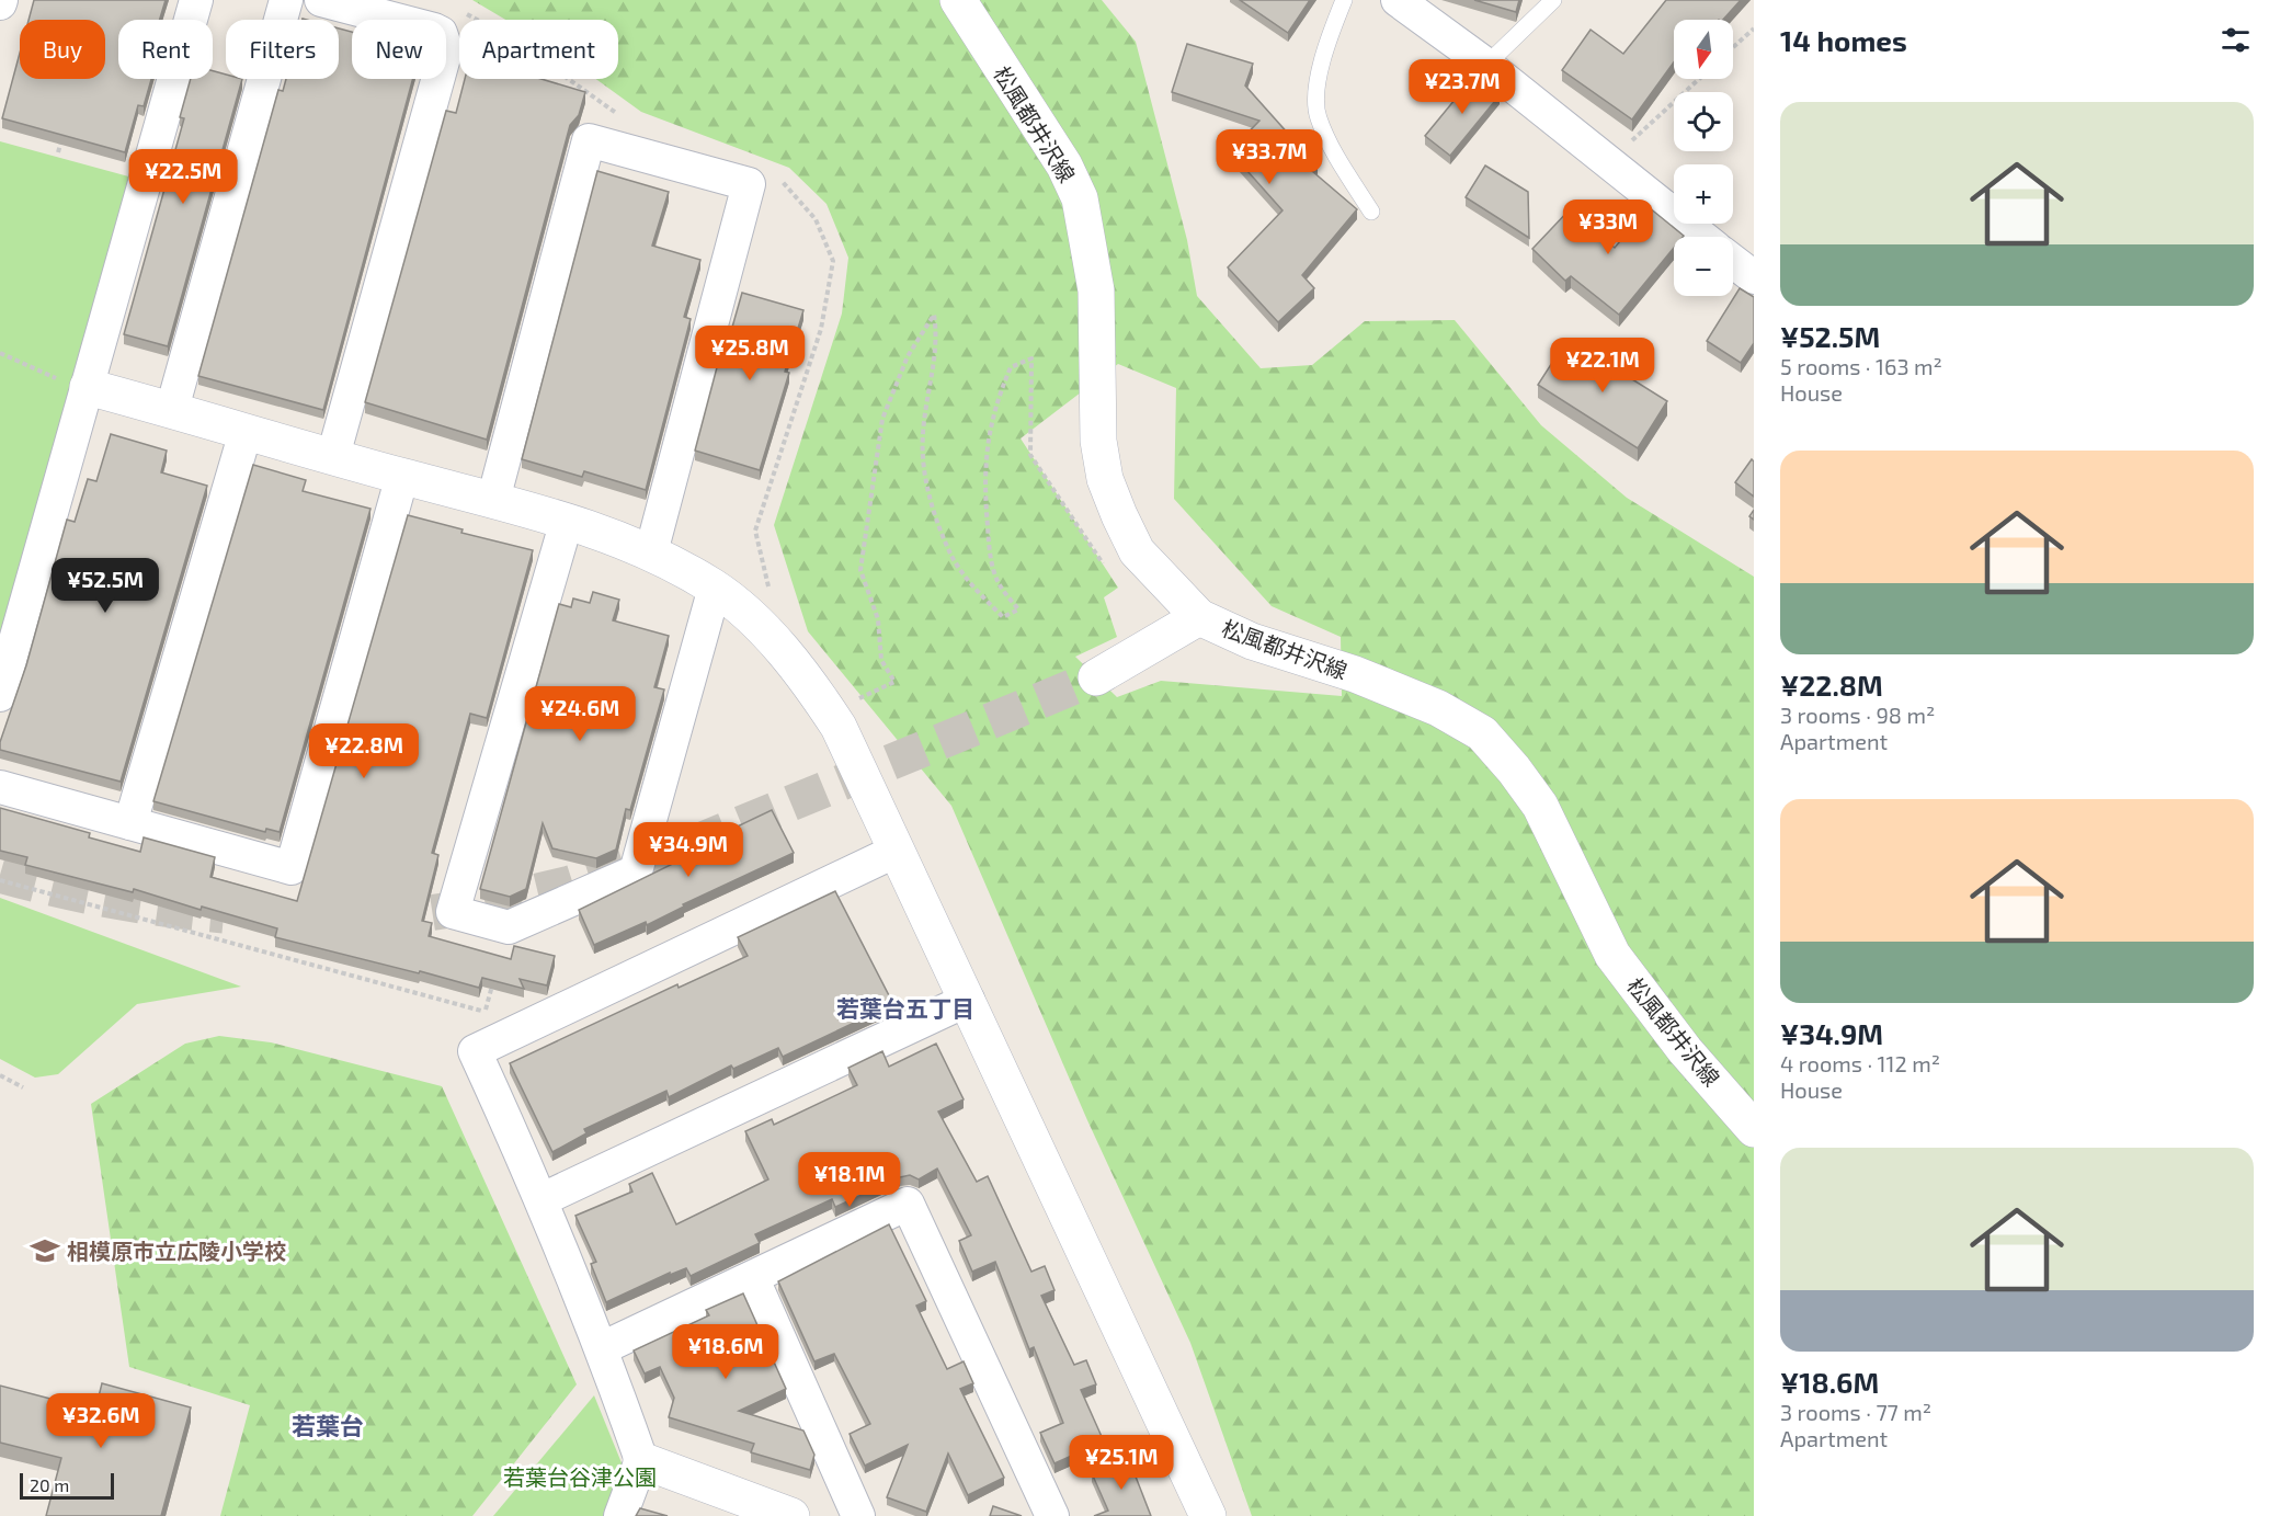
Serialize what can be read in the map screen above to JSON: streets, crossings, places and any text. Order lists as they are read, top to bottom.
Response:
{
  "streets": {
    "street": ["松風都井沢線"]
  },
  "districts": ["若葉台五丁目", "若葉台"],
  "parks": ["若葉台谷津公園"],
  "places": {
    "school or university": ["相模原市立広陵小学校"]
  },
  "scale_bar": "20 m",
  "north": "bottom",
  "page": {
    "heading": "14 homes",
    "map_buttons": ["+", "−"],
    "chip": [
      "Buy",
      "Rent",
      "Filters",
      "New",
      "Apartment"
    ],
    "price": [
      "¥23.7M",
      "¥33.7M",
      "¥22.5M",
      "¥33M",
      "¥25.8M",
      "¥22.1M",
      "¥52.5M",
      "¥24.6M",
      "¥22.8M",
      "¥34.9M",
      "¥18.1M",
      "¥18.6M",
      "¥32.6M",
      "¥25.1M"
    ],
    "list": [
      {
        "name": "¥52.5M",
        "note": "5 rooms · 163 m² · House"
      },
      {
        "name": "¥22.8M",
        "note": "3 rooms · 98 m² · Apartment"
      },
      {
        "name": "¥34.9M",
        "note": "4 rooms · 112 m² · House"
      },
      {
        "name": "¥18.6M",
        "note": "3 rooms · 77 m² · Apartment"
      }
    ],
    "scale": "20 m"
  }
}
